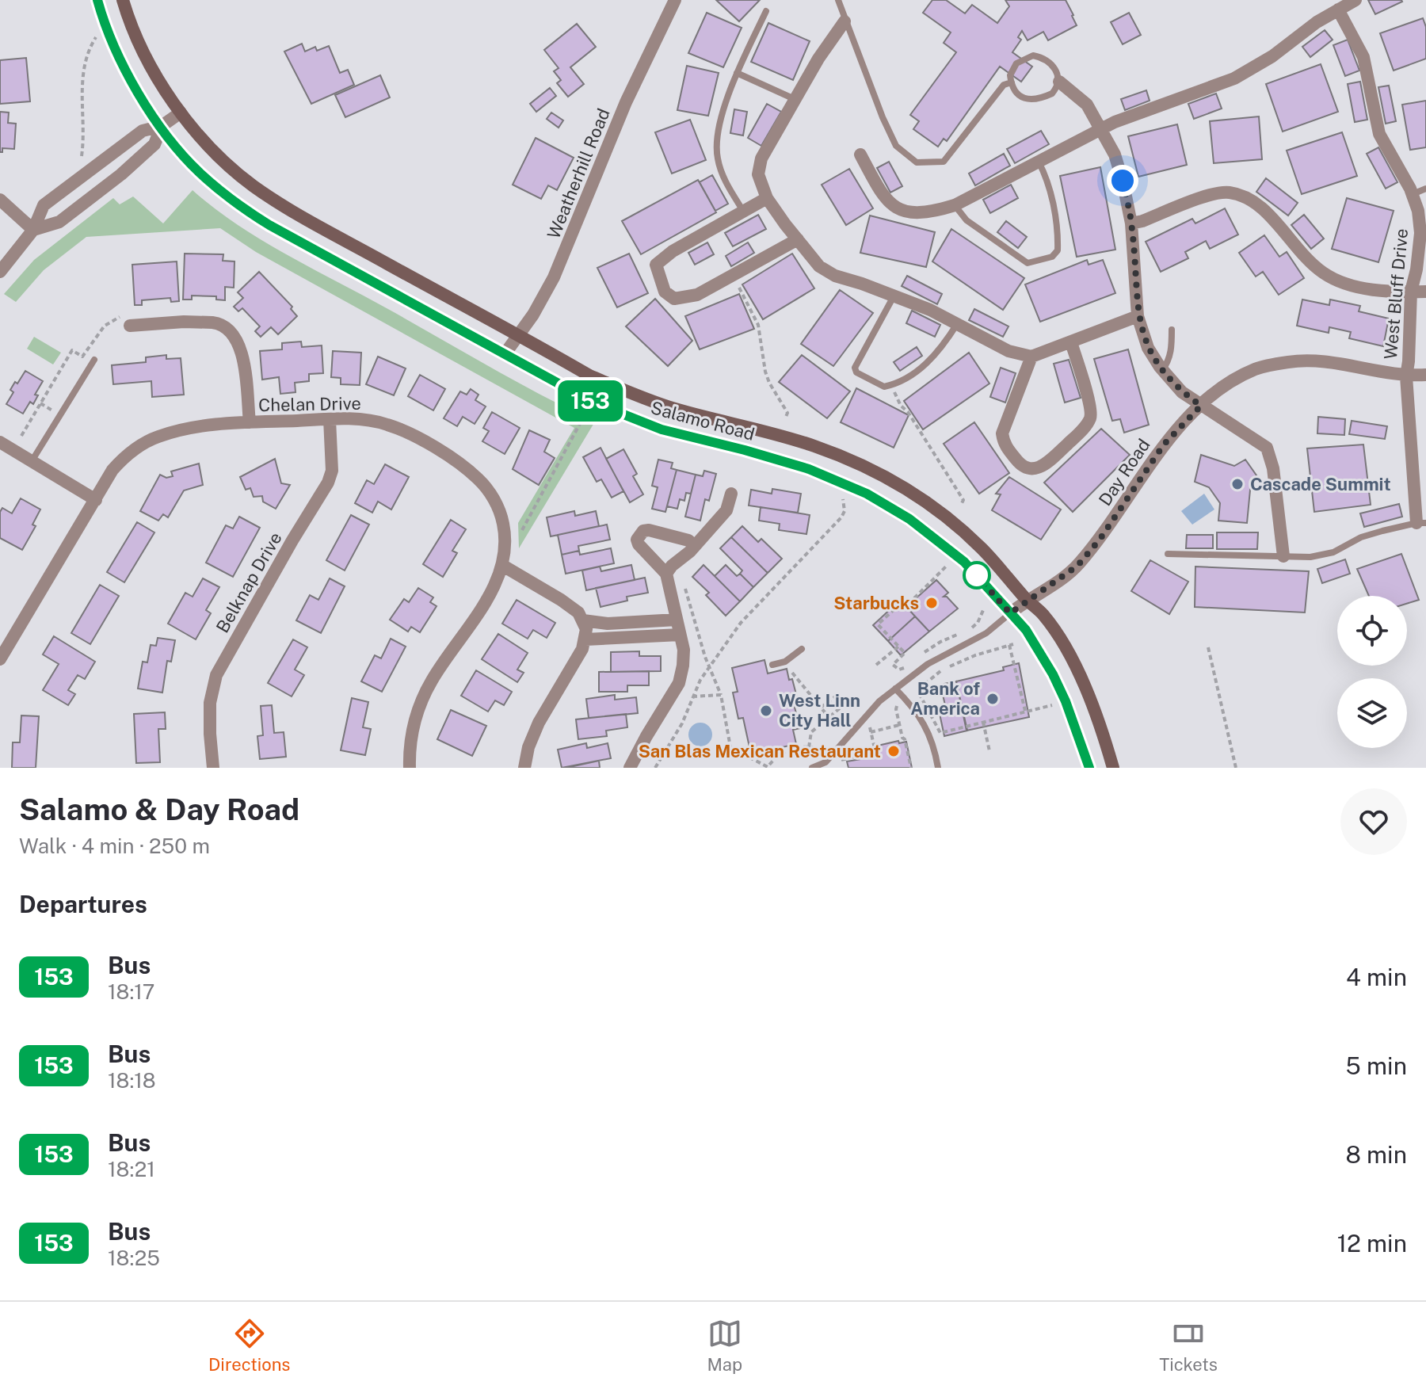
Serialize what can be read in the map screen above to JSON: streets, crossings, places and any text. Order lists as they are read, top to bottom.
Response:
{
  "streets": {
    "main road": ["Salamo Road"],
    "street": [
      "Weatherhill Road",
      "West Bluff Drive",
      "Chelan Drive",
      "Day Road",
      "Belknap Drive"
    ]
  },
  "crossings": [
    ["Weatherhill Road", "Salamo Road"],
    ["West Bluff Drive", "Day Road"],
    ["Chelan Drive", "Belknap Drive"],
    ["Salamo Road", "Day Road"]
  ],
  "places": [
    "Cascade Summit",
    "Starbucks",
    "Bank of America",
    "West Linn City Hall",
    "San Blas Mexican Restaurant"
  ],
  "lines": ["bus line 153"],
  "page": {
    "on_map": "153",
    "heading": [
      ["Salamo & Day Road", "Walk · 4 min · 250 m"],
      "Departures"
    ],
    "list": [
      {
        "mark": "153",
        "name": "Bus",
        "note": "18:17",
        "value": "4 min"
      },
      {
        "mark": "153",
        "name": "Bus",
        "note": "18:18",
        "value": "5 min"
      },
      {
        "mark": "153",
        "name": "Bus",
        "note": "18:21",
        "value": "8 min"
      },
      {
        "mark": "153",
        "name": "Bus",
        "note": "18:25",
        "value": "12 min"
      }
    ],
    "tabs": ["Directions", "Map", "Tickets"]
  }
}
